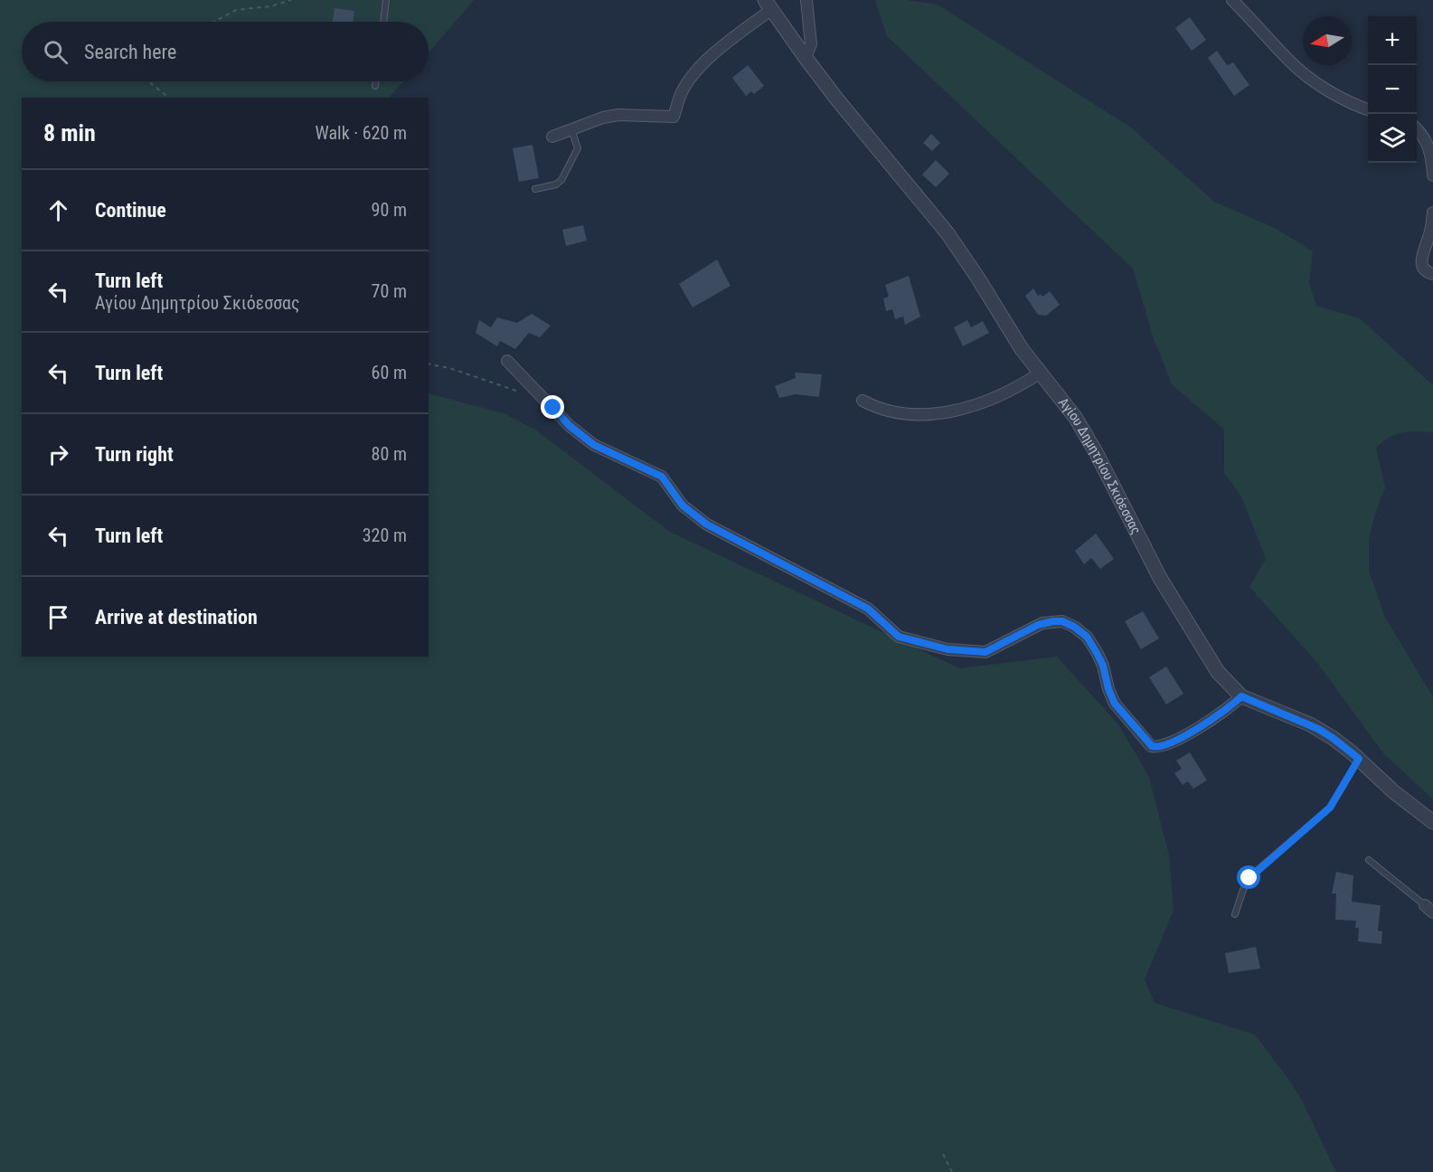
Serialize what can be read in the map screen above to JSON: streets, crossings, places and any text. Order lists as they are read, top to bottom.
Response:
{
  "streets": {
    "street": ["Αγίου Δημητρίου Σκιόεσσας"]
  },
  "north": "left",
  "page": {
    "map_buttons": ["+", "−"],
    "search": "Search here",
    "heading": ["8 min", "Walk · 620 m"],
    "list": [
      ["Continue", "90 m"],
      ["Turn left", "Αγίου Δημητρίου Σκιόεσσας", "70 m"],
      ["Turn left", "60 m"],
      ["Turn right", "80 m"],
      ["Turn left", "320 m"],
      "Arrive at destination"
    ]
  }
}
